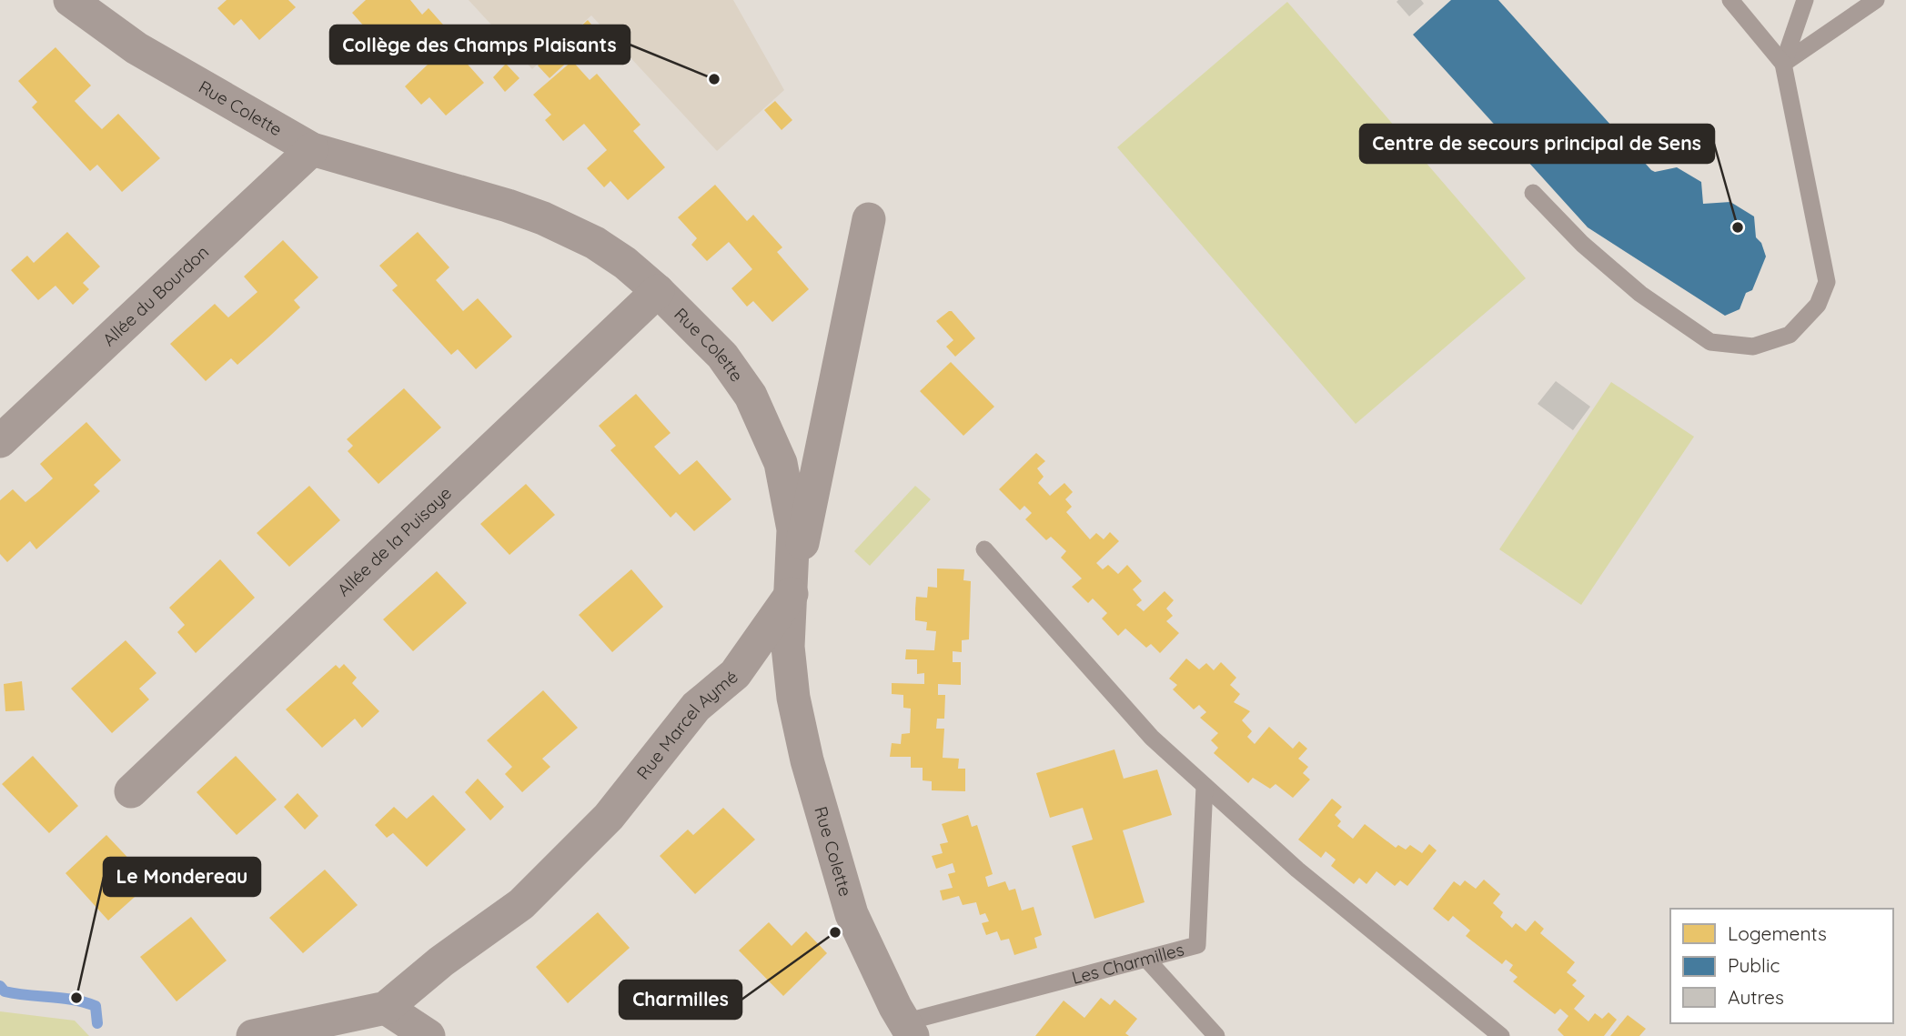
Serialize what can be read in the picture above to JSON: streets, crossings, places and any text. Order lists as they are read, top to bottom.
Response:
{
  "streets": {
    "street": [
      "Rue Colette",
      "Allée du Bourdon",
      "Allée de la Puisaye",
      "Rue Marcel Aymé"
    ],
    "lane": ["Les Charmilles"]
  },
  "crossings": [
    ["Rue Colette", "Allée du Bourdon"],
    ["Rue Colette", "Allée de la Puisaye"],
    ["Rue Colette", "Rue Marcel Aymé"],
    ["Rue Colette", "Les Charmilles"]
  ],
  "places": [
    "Collège des Champs Plaisants",
    "Centre de secours principal de Sens",
    "Charmilles",
    "Le Mondereau"
  ],
  "legend": ["Logements", "Public", "Autres"]
}
